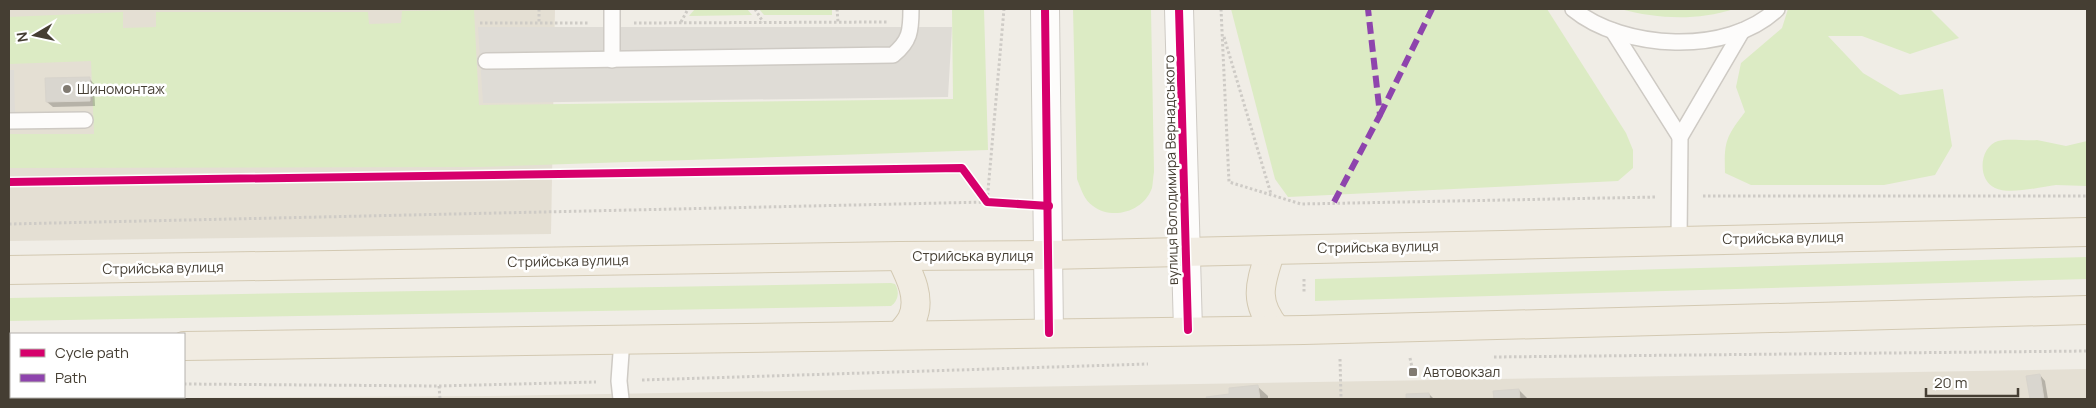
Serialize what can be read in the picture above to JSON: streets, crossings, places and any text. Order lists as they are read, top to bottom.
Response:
{
  "streets": {
    "main road": ["Стрийська вулиця"],
    "street": ["вулиця Володимира Вернадського"]
  },
  "crossings": [
    ["вулиця Володимира Вернадського", "Стрийська вулиця"]
  ],
  "places": {
    "other": ["Шиномонтаж"],
    "transit": ["Автовокзал"]
  },
  "legend": ["Cycle path", "Path"],
  "scale_bar": "20 m",
  "north": "left"
}
